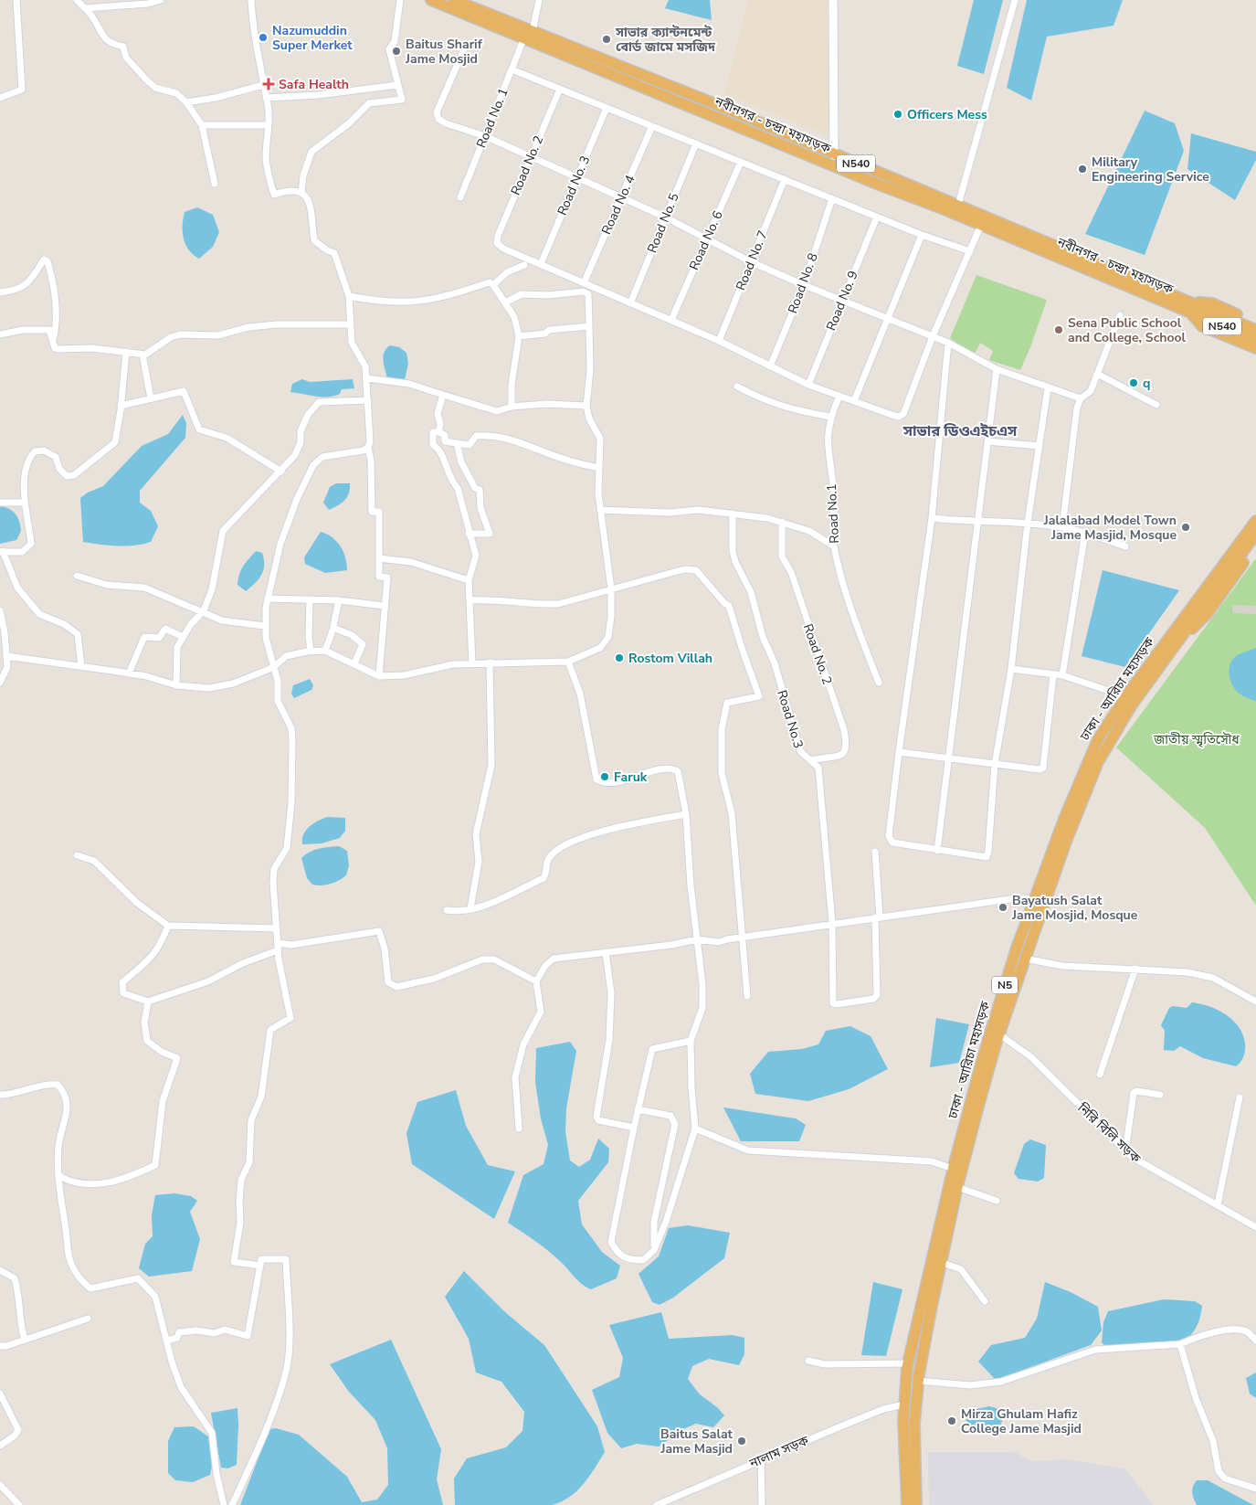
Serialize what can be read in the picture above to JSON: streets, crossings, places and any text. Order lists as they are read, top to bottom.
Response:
{
  "streets": {
    "highway": [
      "নবীনগর - চন্দ্রা মহাসড়ক",
      "N540",
      "ঢাকা - আরিচা মহাসড়ক",
      "N5"
    ],
    "street": [
      "Road No. 1",
      "Road No. 2",
      "Road No. 3",
      "Road No. 4",
      "Road No. 5",
      "Road No. 6",
      "Road No. 7",
      "Road No. 8",
      "Road No. 9",
      "Road No.1",
      "Road No.3",
      "নিরি বিলি সড়ক",
      "নালাম সড়ক"
    ]
  },
  "crossings": [
    ["Road No. 1", "নবীনগর - চন্দ্রা মহাসড়ক"],
    ["Road No. 2", "Road No. 3"],
    ["Road No. 2", "Road No.3"],
    ["ঢাকা - আরিচা মহাসড়ক", "নালাম সড়ক"],
    ["N5", "নিরি বিলি সড়ক"]
  ],
  "districts": ["সাভার ডিওএইচএস"],
  "parks": ["জাতীয় স্মৃতিসৌধ"],
  "places": {
    "other": [
      "Nazumuddin Super Merket",
      "সাভার ক্যান্টনমেন্ট বোর্ড জামে মসজিদ",
      "Baitus Sharif Jame Mosjid",
      "Officers Mess",
      "Military Engineering Service",
      "Sena Public School and College, School",
      "q",
      "Jalalabad Model Town Jame Masjid, Mosque",
      "Rostom Villah",
      "Faruk",
      "Bayatush Salat Jame Mosjid, Mosque",
      "Mirza Ghulam Hafiz College Jame Masjid",
      "Baitus Salat Jame Masjid"
    ],
    "health": ["Safa Health"]
  }
}
